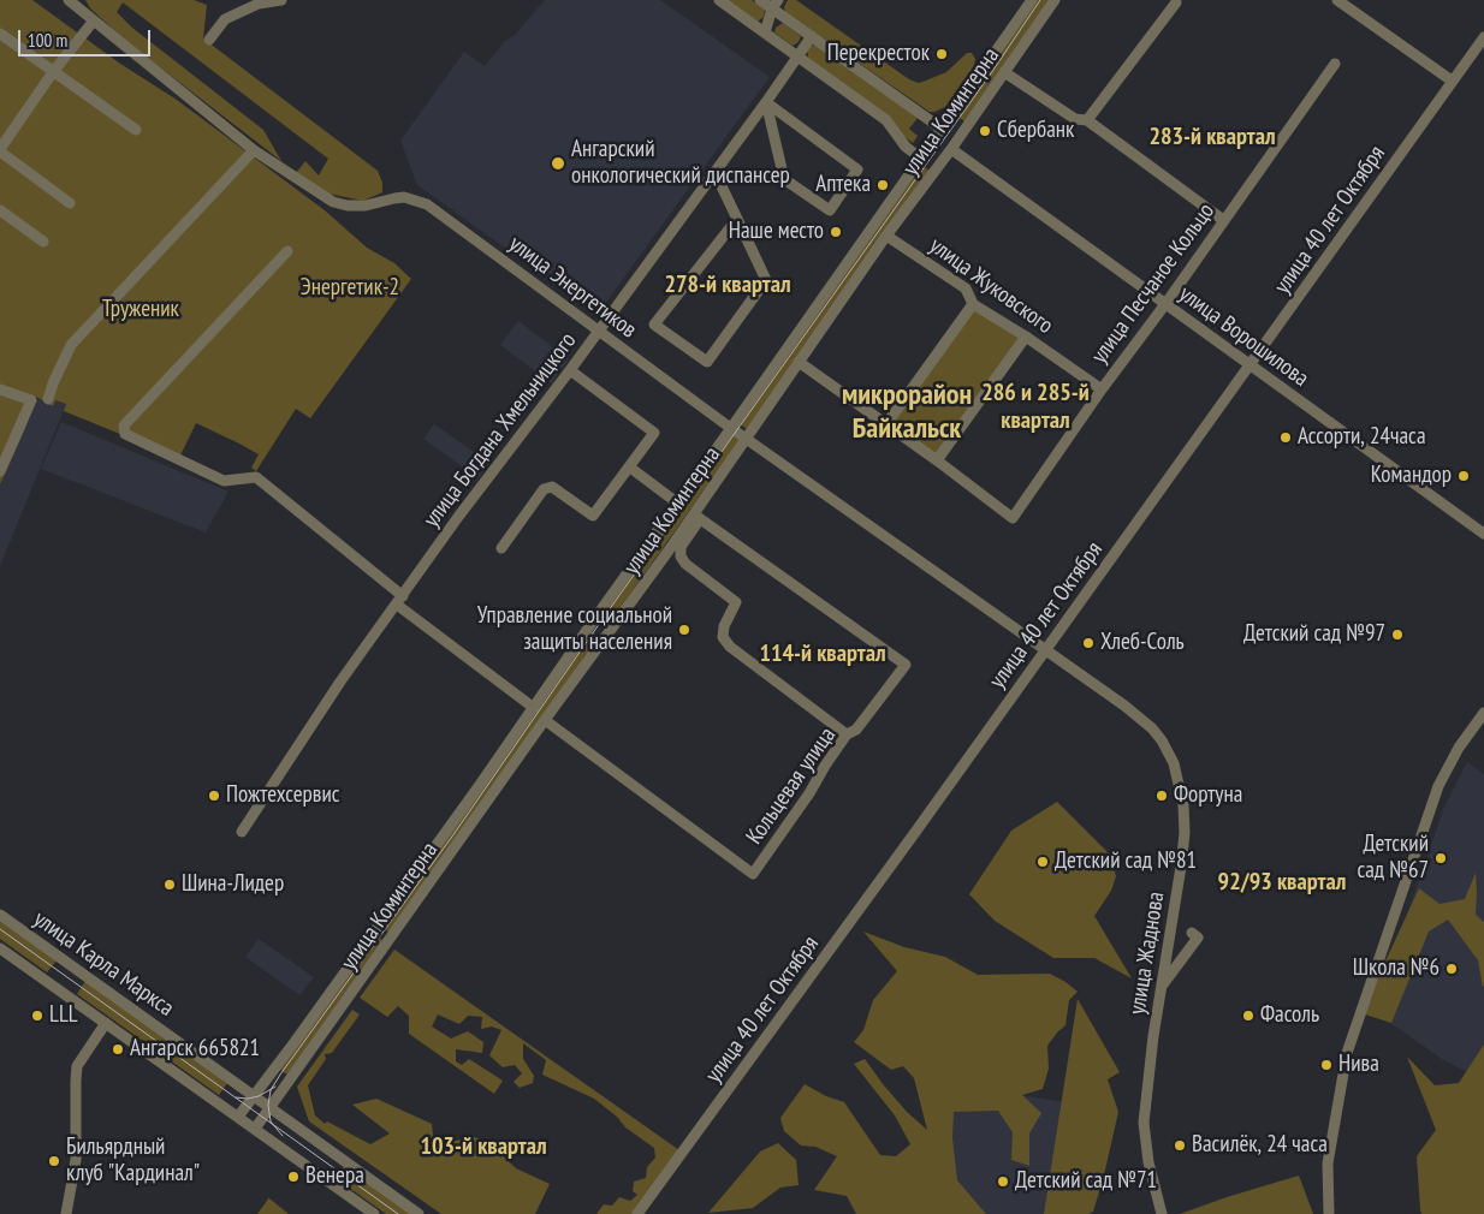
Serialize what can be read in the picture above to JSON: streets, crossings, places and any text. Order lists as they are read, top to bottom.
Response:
{
  "streets": {
    "street": [
      "улица Коминтерна",
      "улица 40 лет Октября",
      "улица Песчаное Кольцо",
      "улица Жуковского",
      "улица Энергетиков",
      "улица Ворошилова",
      "улица Богдана Хмельницкого",
      "Кольцевая улица",
      "улица Жаднова",
      "улица Карла Маркса"
    ]
  },
  "crossings": [
    ["улица Коминтерна", "улица Песчаное Кольцо"],
    ["улица Коминтерна", "улица Жуковского"],
    ["улица Коминтерна", "улица Энергетиков"],
    ["улица Коминтерна", "улица Ворошилова"],
    ["улица Коминтерна", "Кольцевая улица"],
    ["улица Коминтерна", "улица Карла Маркса"],
    ["улица 40 лет Октября", "улица Энергетиков"],
    ["улица 40 лет Октября", "улица Ворошилова"],
    ["улица 40 лет Октября", "улица Жаднова"],
    ["улица Песчаное Кольцо", "улица Жуковского"],
    ["улица Песчаное Кольцо", "улица Ворошилова"],
    ["улица Энергетиков", "улица Богдана Хмельницкого"],
    ["улица Энергетиков", "улица Жаднова"]
  ],
  "districts": [
    "283-й квартал",
    "278-й квартал",
    "286 и 285-й квартал",
    "микрорайон Байкальск",
    "114-й квартал",
    "92/93 квартал",
    "103-й квартал"
  ],
  "parks": ["Энергетик-2", "Труженик"],
  "places": [
    "Перекресток",
    "Сбербанк",
    "Ангарский онкологический диспансер",
    "Аптека",
    "Наше место",
    "Ассорти, 24часа",
    "Командор",
    "Управление социальной защиты населения",
    "Детский сад №97",
    "Хлеб-Соль",
    "Пожтехсервис",
    "Фортуна",
    "Детский сад №67",
    "Детский сад №81",
    "Шина-Лидер",
    "Школа №6",
    "LLL",
    "Фасоль",
    "Ангарск 665821",
    "Нива",
    "Василёк, 24 часа",
    "Бильярдный клуб \"Кардинал\"",
    "Венера",
    "Детский сад №71"
  ],
  "scale_bar": "100 m"
}
